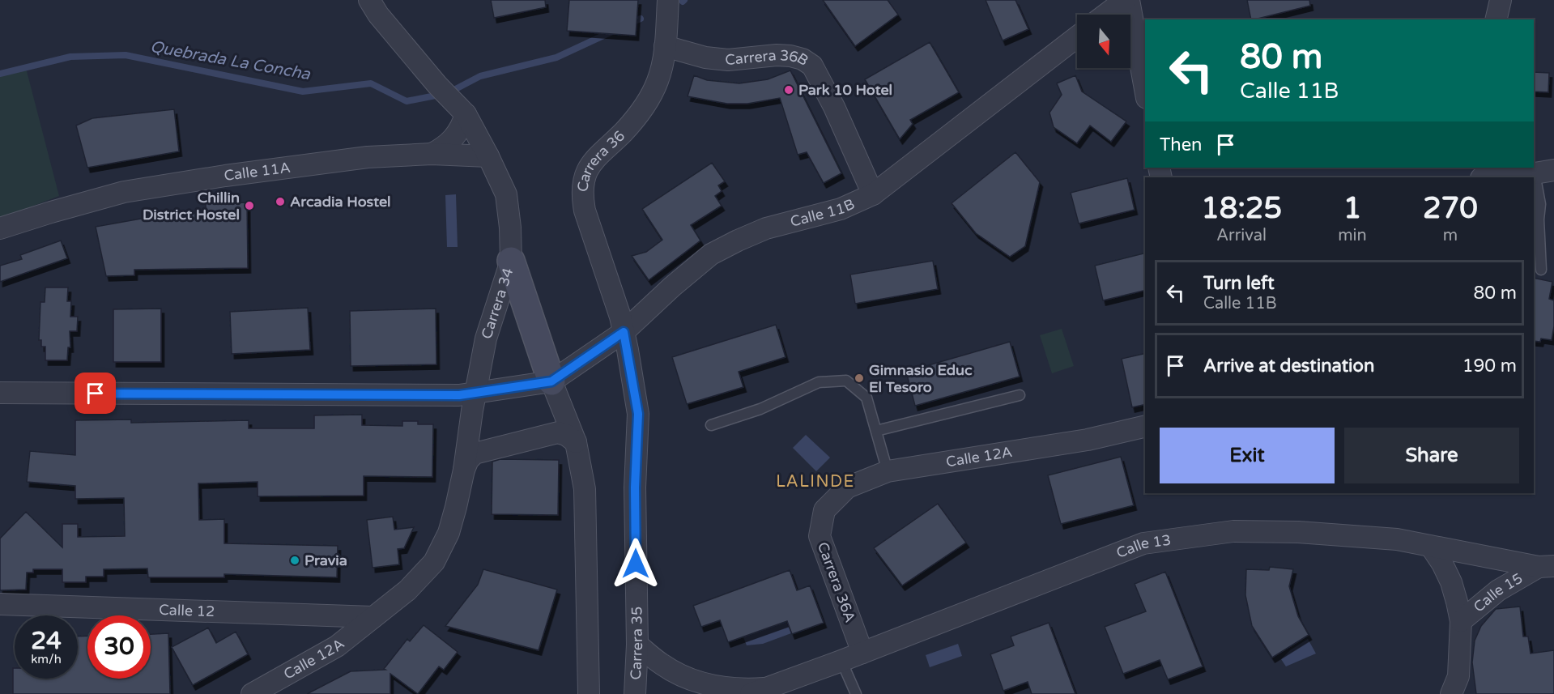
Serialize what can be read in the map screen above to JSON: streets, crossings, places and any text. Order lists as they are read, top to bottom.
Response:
{
  "streets": {
    "street": [
      "Carrera 36B",
      "Carrera 36",
      "Calle 11A",
      "Calle 11B",
      "Carrera 34",
      "Calle 12A",
      "Calle 13",
      "Carrera 36A",
      "Calle 15",
      "Calle 12",
      "Carrera 35"
    ]
  },
  "crossings": [
    ["Carrera 36B", "Carrera 36"],
    ["Carrera 36B", "Calle 11B"],
    ["Carrera 36", "Calle 11B"],
    ["Carrera 36", "Carrera 35"],
    ["Calle 11A", "Carrera 34"],
    ["Calle 11B", "Carrera 34"],
    ["Calle 11B", "Carrera 35"],
    ["Carrera 34", "Calle 12A"],
    ["Carrera 34", "Calle 12"],
    ["Calle 12A", "Carrera 36A"],
    ["Calle 12A", "Calle 12"],
    ["Calle 13", "Carrera 36A"],
    ["Calle 13", "Calle 15"],
    ["Calle 13", "Carrera 35"]
  ],
  "districts": ["LALINDE"],
  "water": ["Quebrada La Concha"],
  "places": [
    "Park 10 Hotel",
    "Arcadia Hostel",
    "Chillin District Hostel",
    "Gimnasio Educ El Tesoro",
    "Pravia"
  ],
  "north": "bottom",
  "page": {
    "turn": ["80 m", "Calle 11B"],
    "then": "Then",
    "eta": [
      "18:25",
      "Arrival",
      "1",
      "min",
      "270",
      "m"
    ],
    "list": [
      {
        "name": "Turn left",
        "note": "Calle 11B",
        "value": "80 m"
      },
      {
        "name": "Arrive at destination",
        "value": "190 m"
      }
    ],
    "buttons": ["Exit", "Share"],
    "speed": "24 km/h",
    "limit": "30"
  }
}
